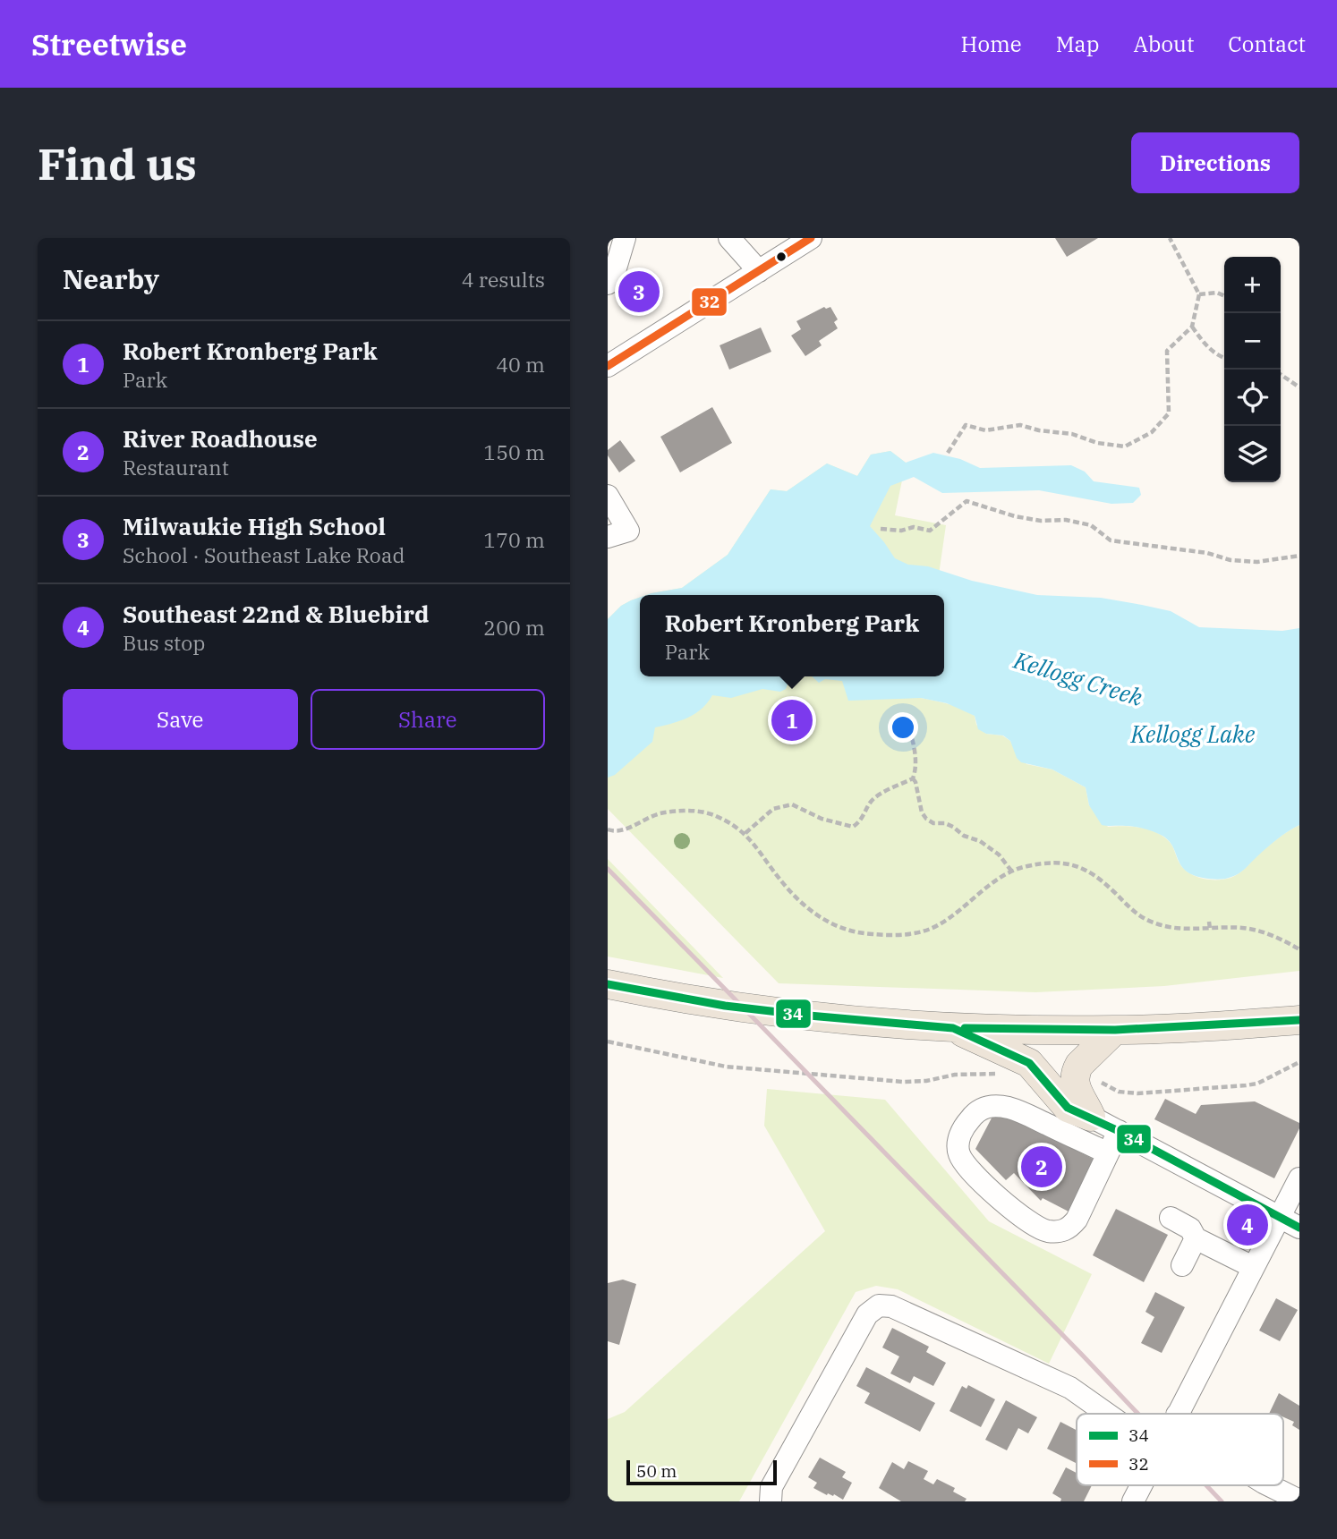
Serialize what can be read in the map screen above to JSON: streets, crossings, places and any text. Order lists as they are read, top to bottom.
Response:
{
  "water": ["Kellogg Creek", "Kellogg Lake"],
  "lines": ["transit line 32", "transit line 34"],
  "legend": ["34", "32"],
  "scale_bar": "50 m",
  "page": {
    "header": "Streetwise",
    "nav": [
      "Home",
      "Map",
      "About",
      "Contact"
    ],
    "buttons": [
      "Directions",
      ["Save", "Share"]
    ],
    "title": "Find us",
    "heading": ["Nearby", "4 results"],
    "map_buttons": ["+", "−"],
    "pins": [
      "3",
      "1",
      "2",
      "4"
    ],
    "list": [
      {
        "mark": "1",
        "name": "Robert Kronberg Park",
        "note": "Park",
        "value": "40 m"
      },
      {
        "mark": "2",
        "name": "River Roadhouse",
        "note": "Restaurant",
        "value": "150 m"
      },
      {
        "mark": "3",
        "name": "Milwaukie High School",
        "note": "School · Southeast Lake Road",
        "value": "170 m"
      },
      {
        "mark": "4",
        "name": "Southeast 22nd & Bluebird",
        "note": "Bus stop",
        "value": "200 m"
      }
    ],
    "popup": ["Robert Kronberg Park", "Park"],
    "scale": "50 m"
  }
}
